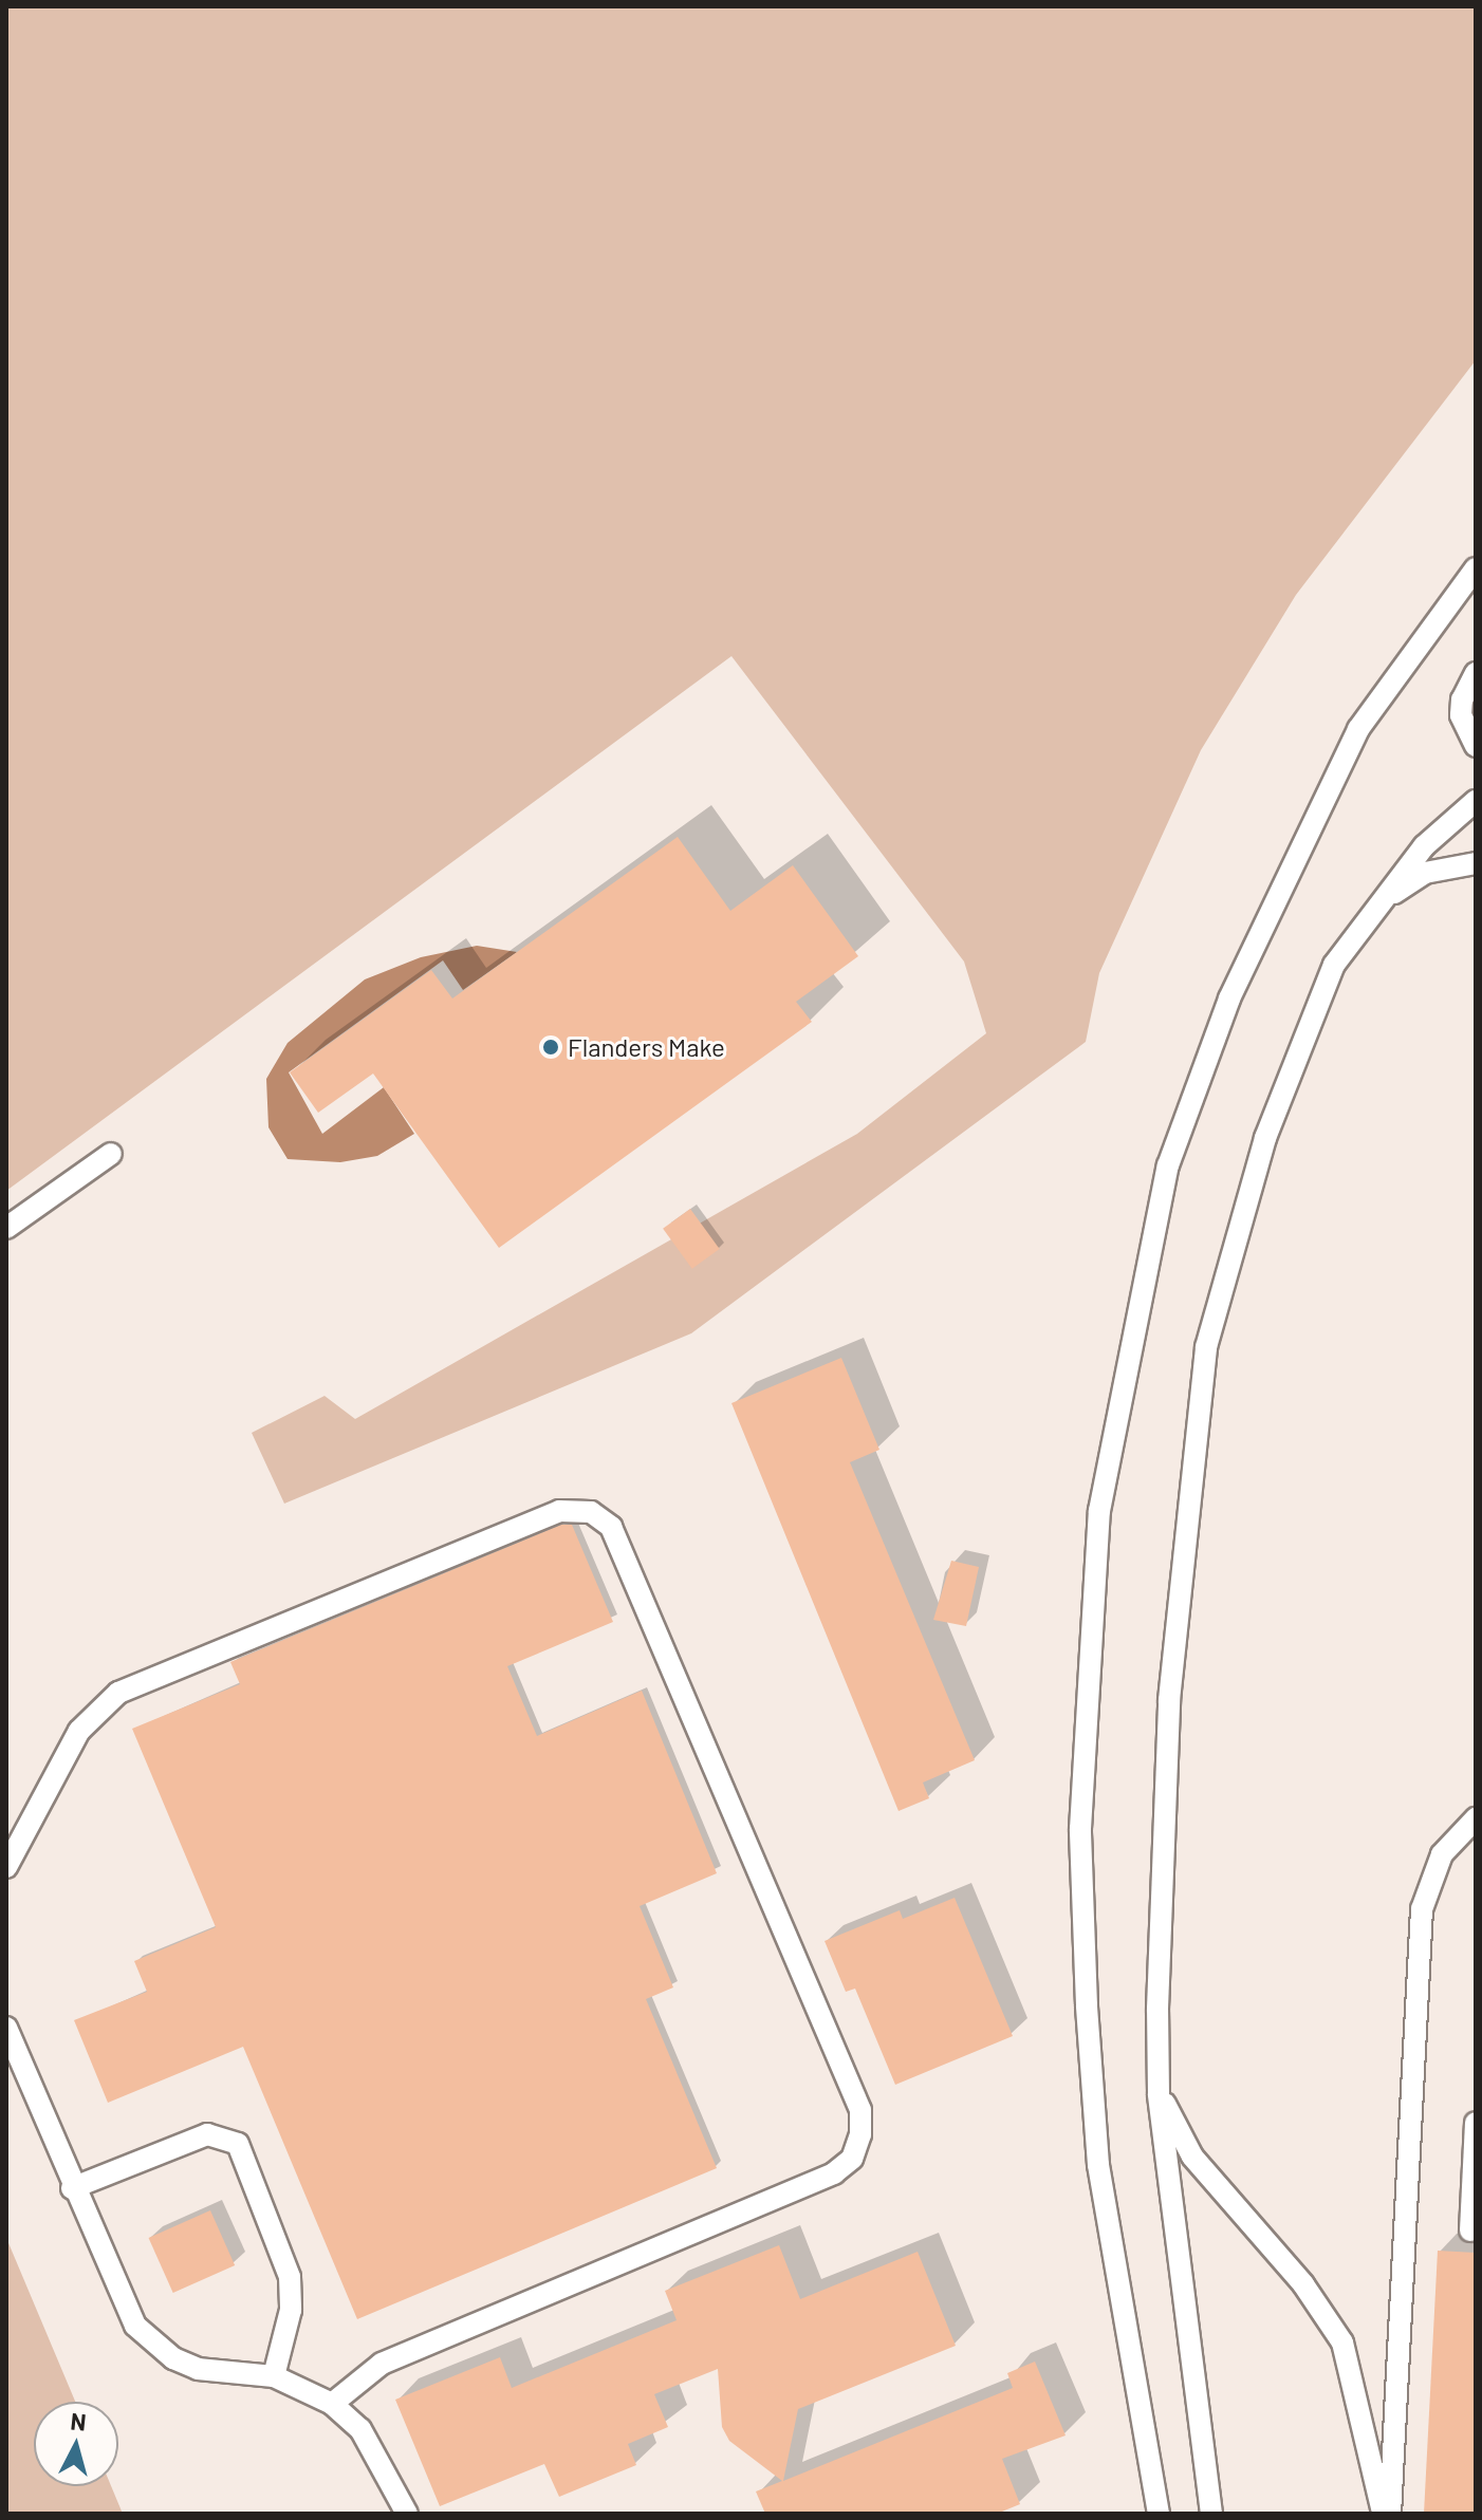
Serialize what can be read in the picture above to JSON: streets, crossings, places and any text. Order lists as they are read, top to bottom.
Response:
{
  "places": ["Flanders Make"],
  "north": "top"
}
